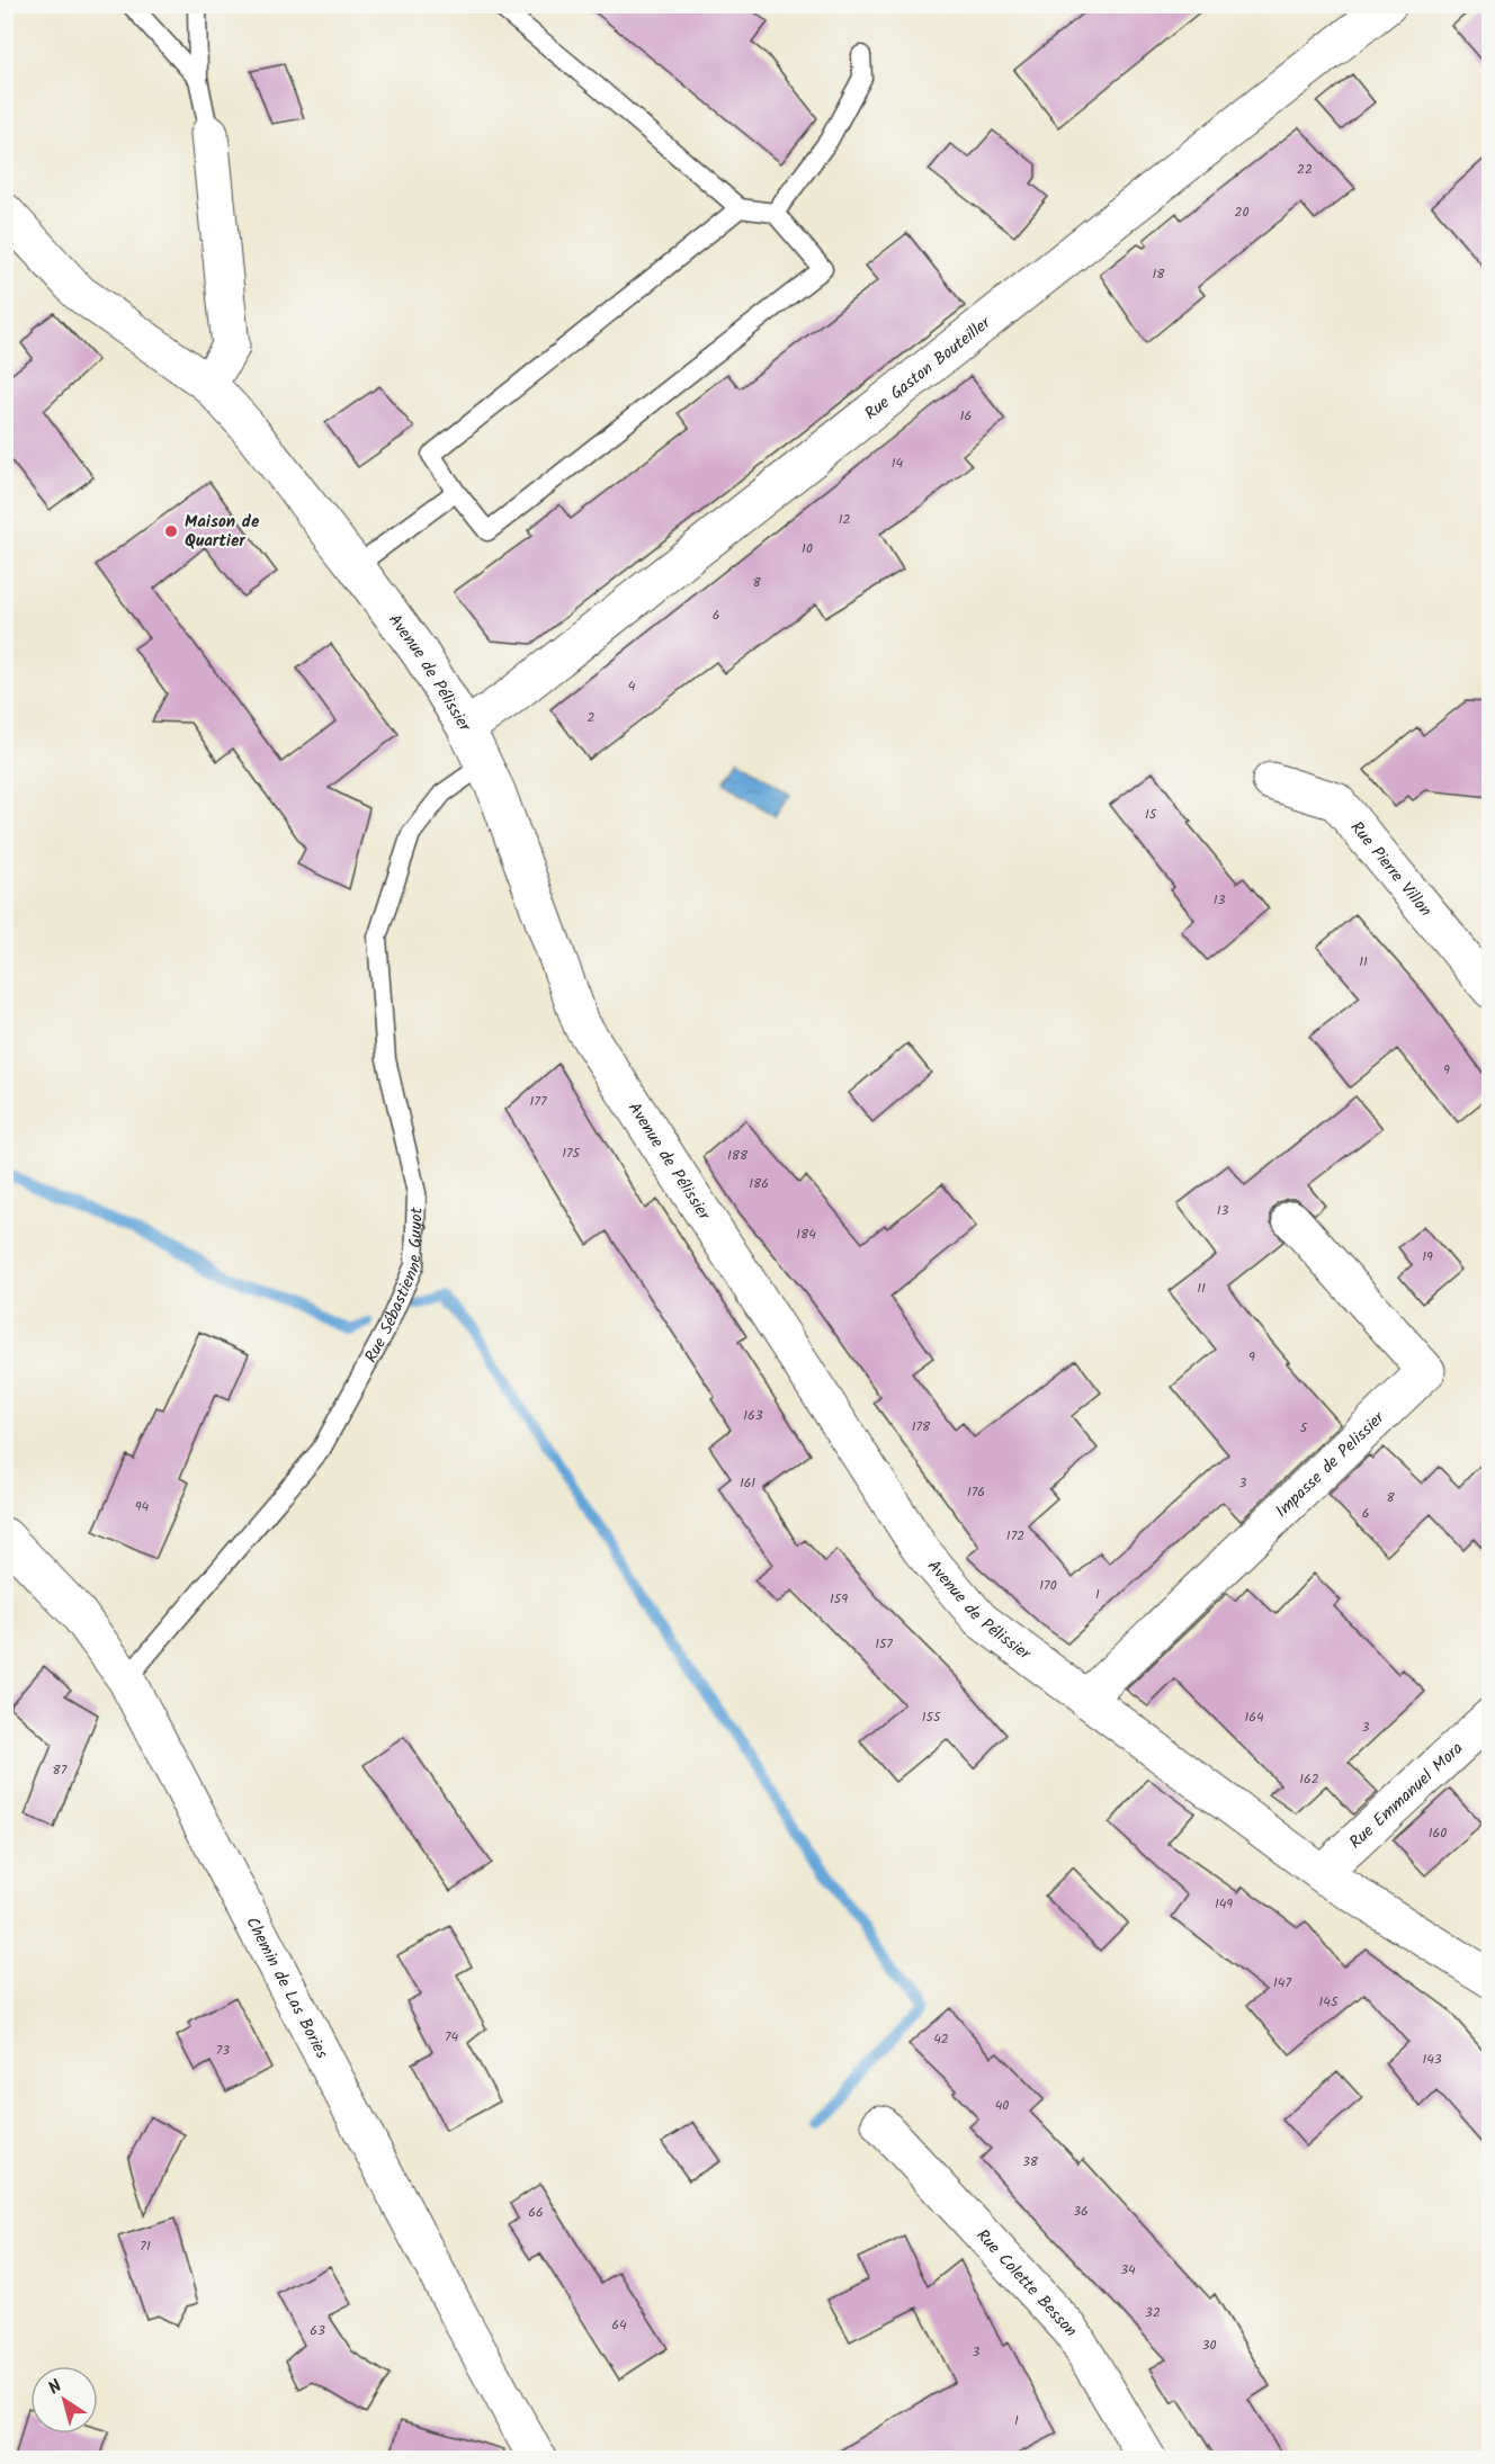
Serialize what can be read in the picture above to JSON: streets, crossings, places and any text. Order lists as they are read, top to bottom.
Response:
{
  "streets": {
    "street": [
      "Rue Gaston Bouteiller",
      "Avenue de Pélissier",
      "Rue Pierre Villon",
      "Impasse de Pelissier",
      "Rue Emmanuel Mora",
      "Chemin de Las Bories",
      "Rue Colette Besson"
    ],
    "lane": ["Rue Sébastienne Guyot"]
  },
  "crossings": [
    ["Rue Gaston Bouteiller", "Avenue de Pélissier"],
    ["Avenue de Pélissier", "Rue Sébastienne Guyot"],
    ["Avenue de Pélissier", "Impasse de Pelissier"],
    ["Avenue de Pélissier", "Rue Emmanuel Mora"],
    ["Rue Sébastienne Guyot", "Chemin de Las Bories"]
  ],
  "places": ["Maison de Quartier"],
  "house_numbers": [
    "22",
    "20",
    "18",
    "16",
    "14",
    "12",
    "10",
    "8",
    "6",
    "4",
    "2",
    "15",
    "13",
    "11",
    "9",
    "177",
    "175",
    "188",
    "186",
    "13",
    "184",
    "19",
    "11",
    "9",
    "163",
    "178",
    "5",
    "161",
    "3",
    "176",
    "8",
    "94",
    "6",
    "172",
    "170",
    "1",
    "159",
    "157",
    "155",
    "164",
    "3",
    "87",
    "162",
    "160",
    "149",
    "147",
    "145",
    "74",
    "42",
    "73",
    "143",
    "40",
    "38",
    "36",
    "66",
    "71",
    "34",
    "32",
    "64",
    "63",
    "30",
    "3",
    "1"
  ],
  "north": "top left"
}
